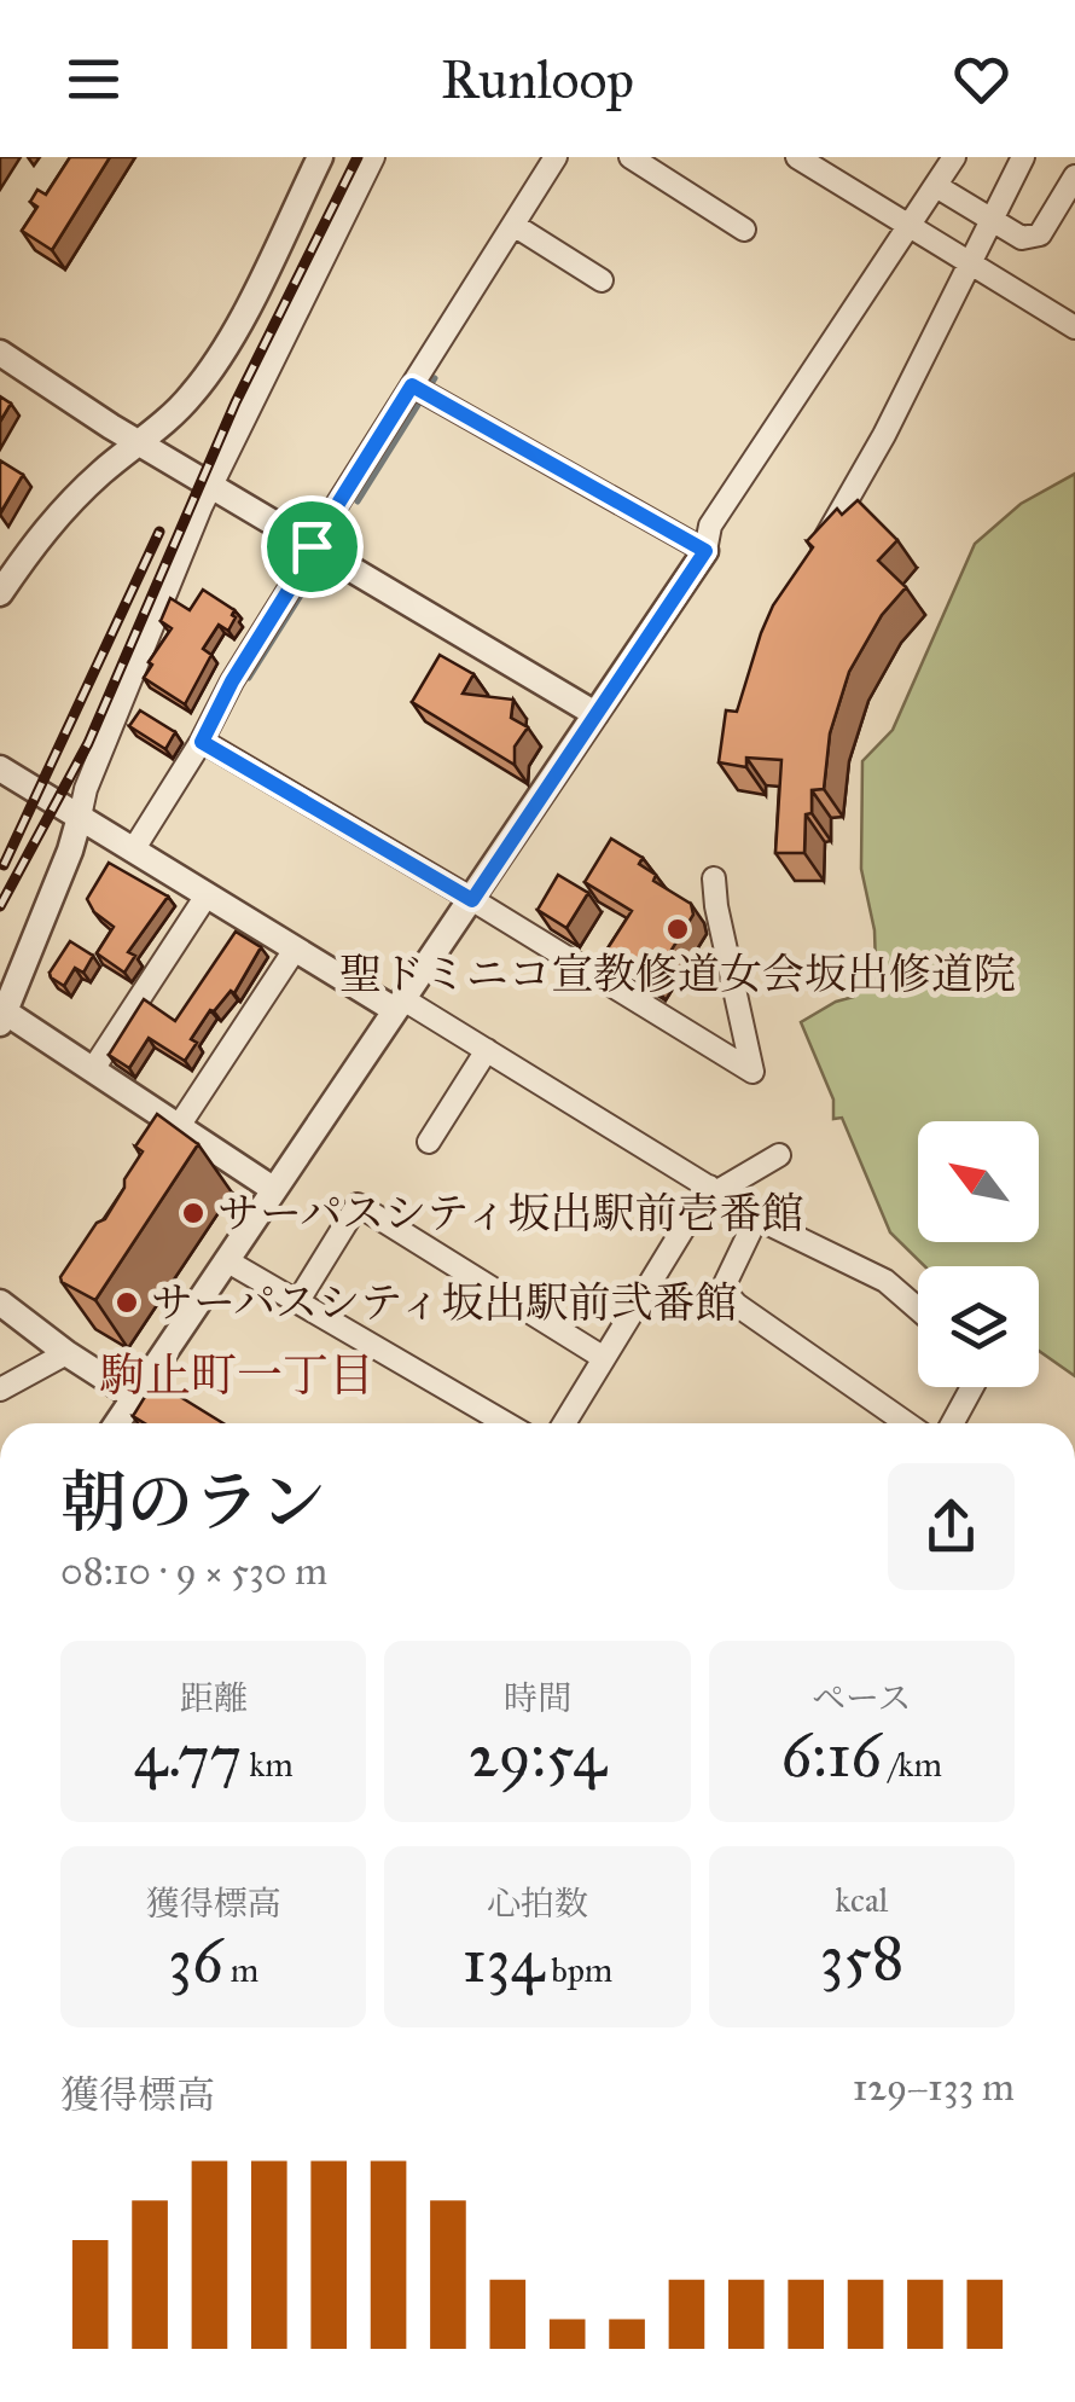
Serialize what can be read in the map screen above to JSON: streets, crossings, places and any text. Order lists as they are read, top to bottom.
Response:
{
  "districts": ["駒止町一丁目"],
  "places": ["聖ドミニコ宣教修道女会坂出修道院", "サーパスシティ坂出駅前壱番館", "サーパスシティ坂出駅前弐番館"],
  "north": "top left",
  "page": {
    "header": "Runloop",
    "heading": ["朝のラン", "08:10 · 9 × 530 m"],
    "stats": [
      ["距離", "4.77 km"],
      ["時間", "29:54"],
      ["ペース", "6:16 /km"],
      ["獲得標高", "36 m"],
      ["心拍数", "134 bpm"],
      ["kcal", "358"]
    ],
    "chart": ["獲得標高", "129–133 m"]
  }
}
